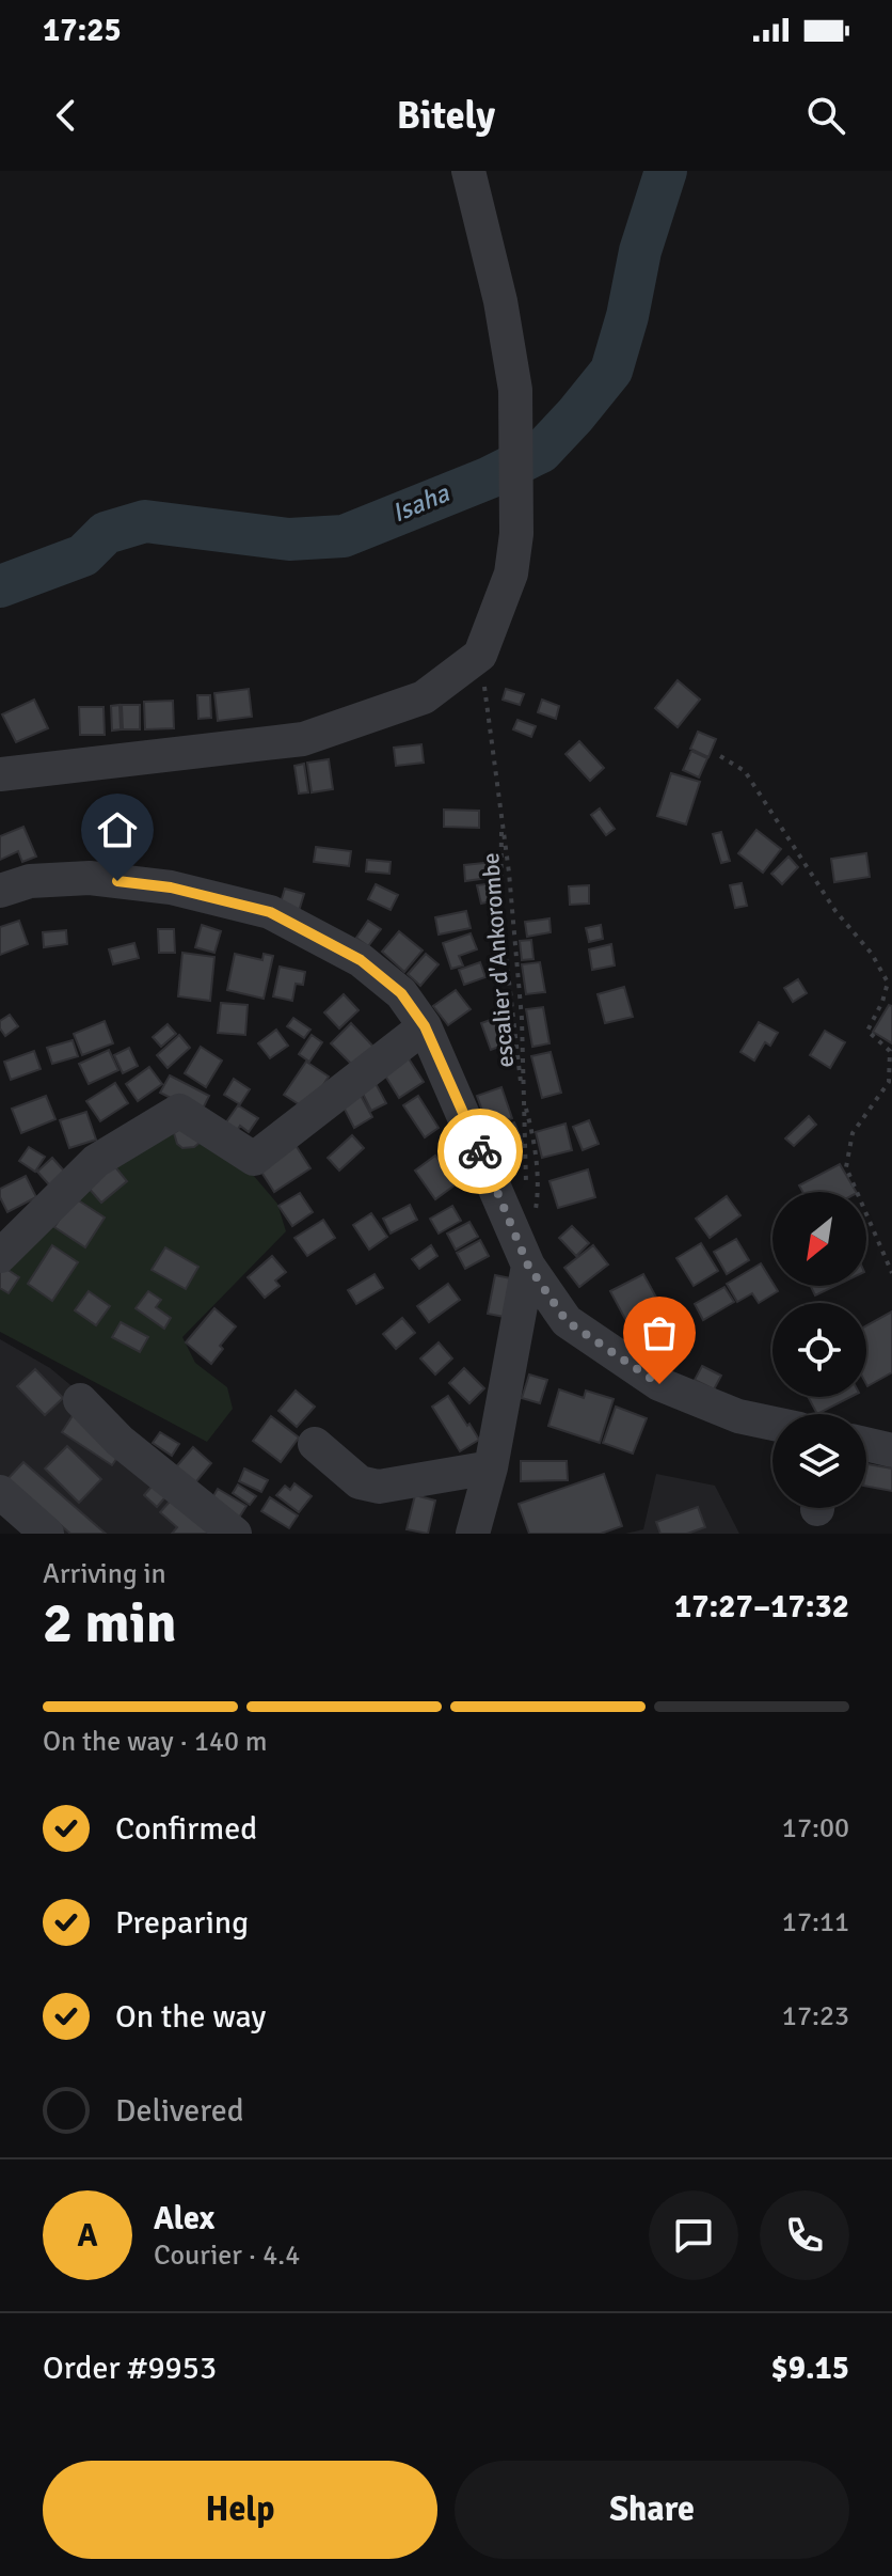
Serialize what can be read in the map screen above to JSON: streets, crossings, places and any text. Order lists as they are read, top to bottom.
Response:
{
  "streets": {
    "path": ["escalier d'Ankorombe"]
  },
  "water": ["Isaha"],
  "north": "bottom left",
  "page": {
    "status": "17:25",
    "header": "Bitely",
    "heading": ["2 min", "Arriving in", "17:27–17:32"],
    "panel": [
      "Alex",
      "Courier · 4.4",
      "Order #9953",
      "$9.15"
    ],
    "bar": "On the way · 140 m",
    "list": [
      ["Confirmed", "17:00"],
      ["Preparing", "17:11"],
      ["On the way", "17:23"],
      "Delivered"
    ],
    "round": "A",
    "buttons": ["Help", "Share"]
  }
}
